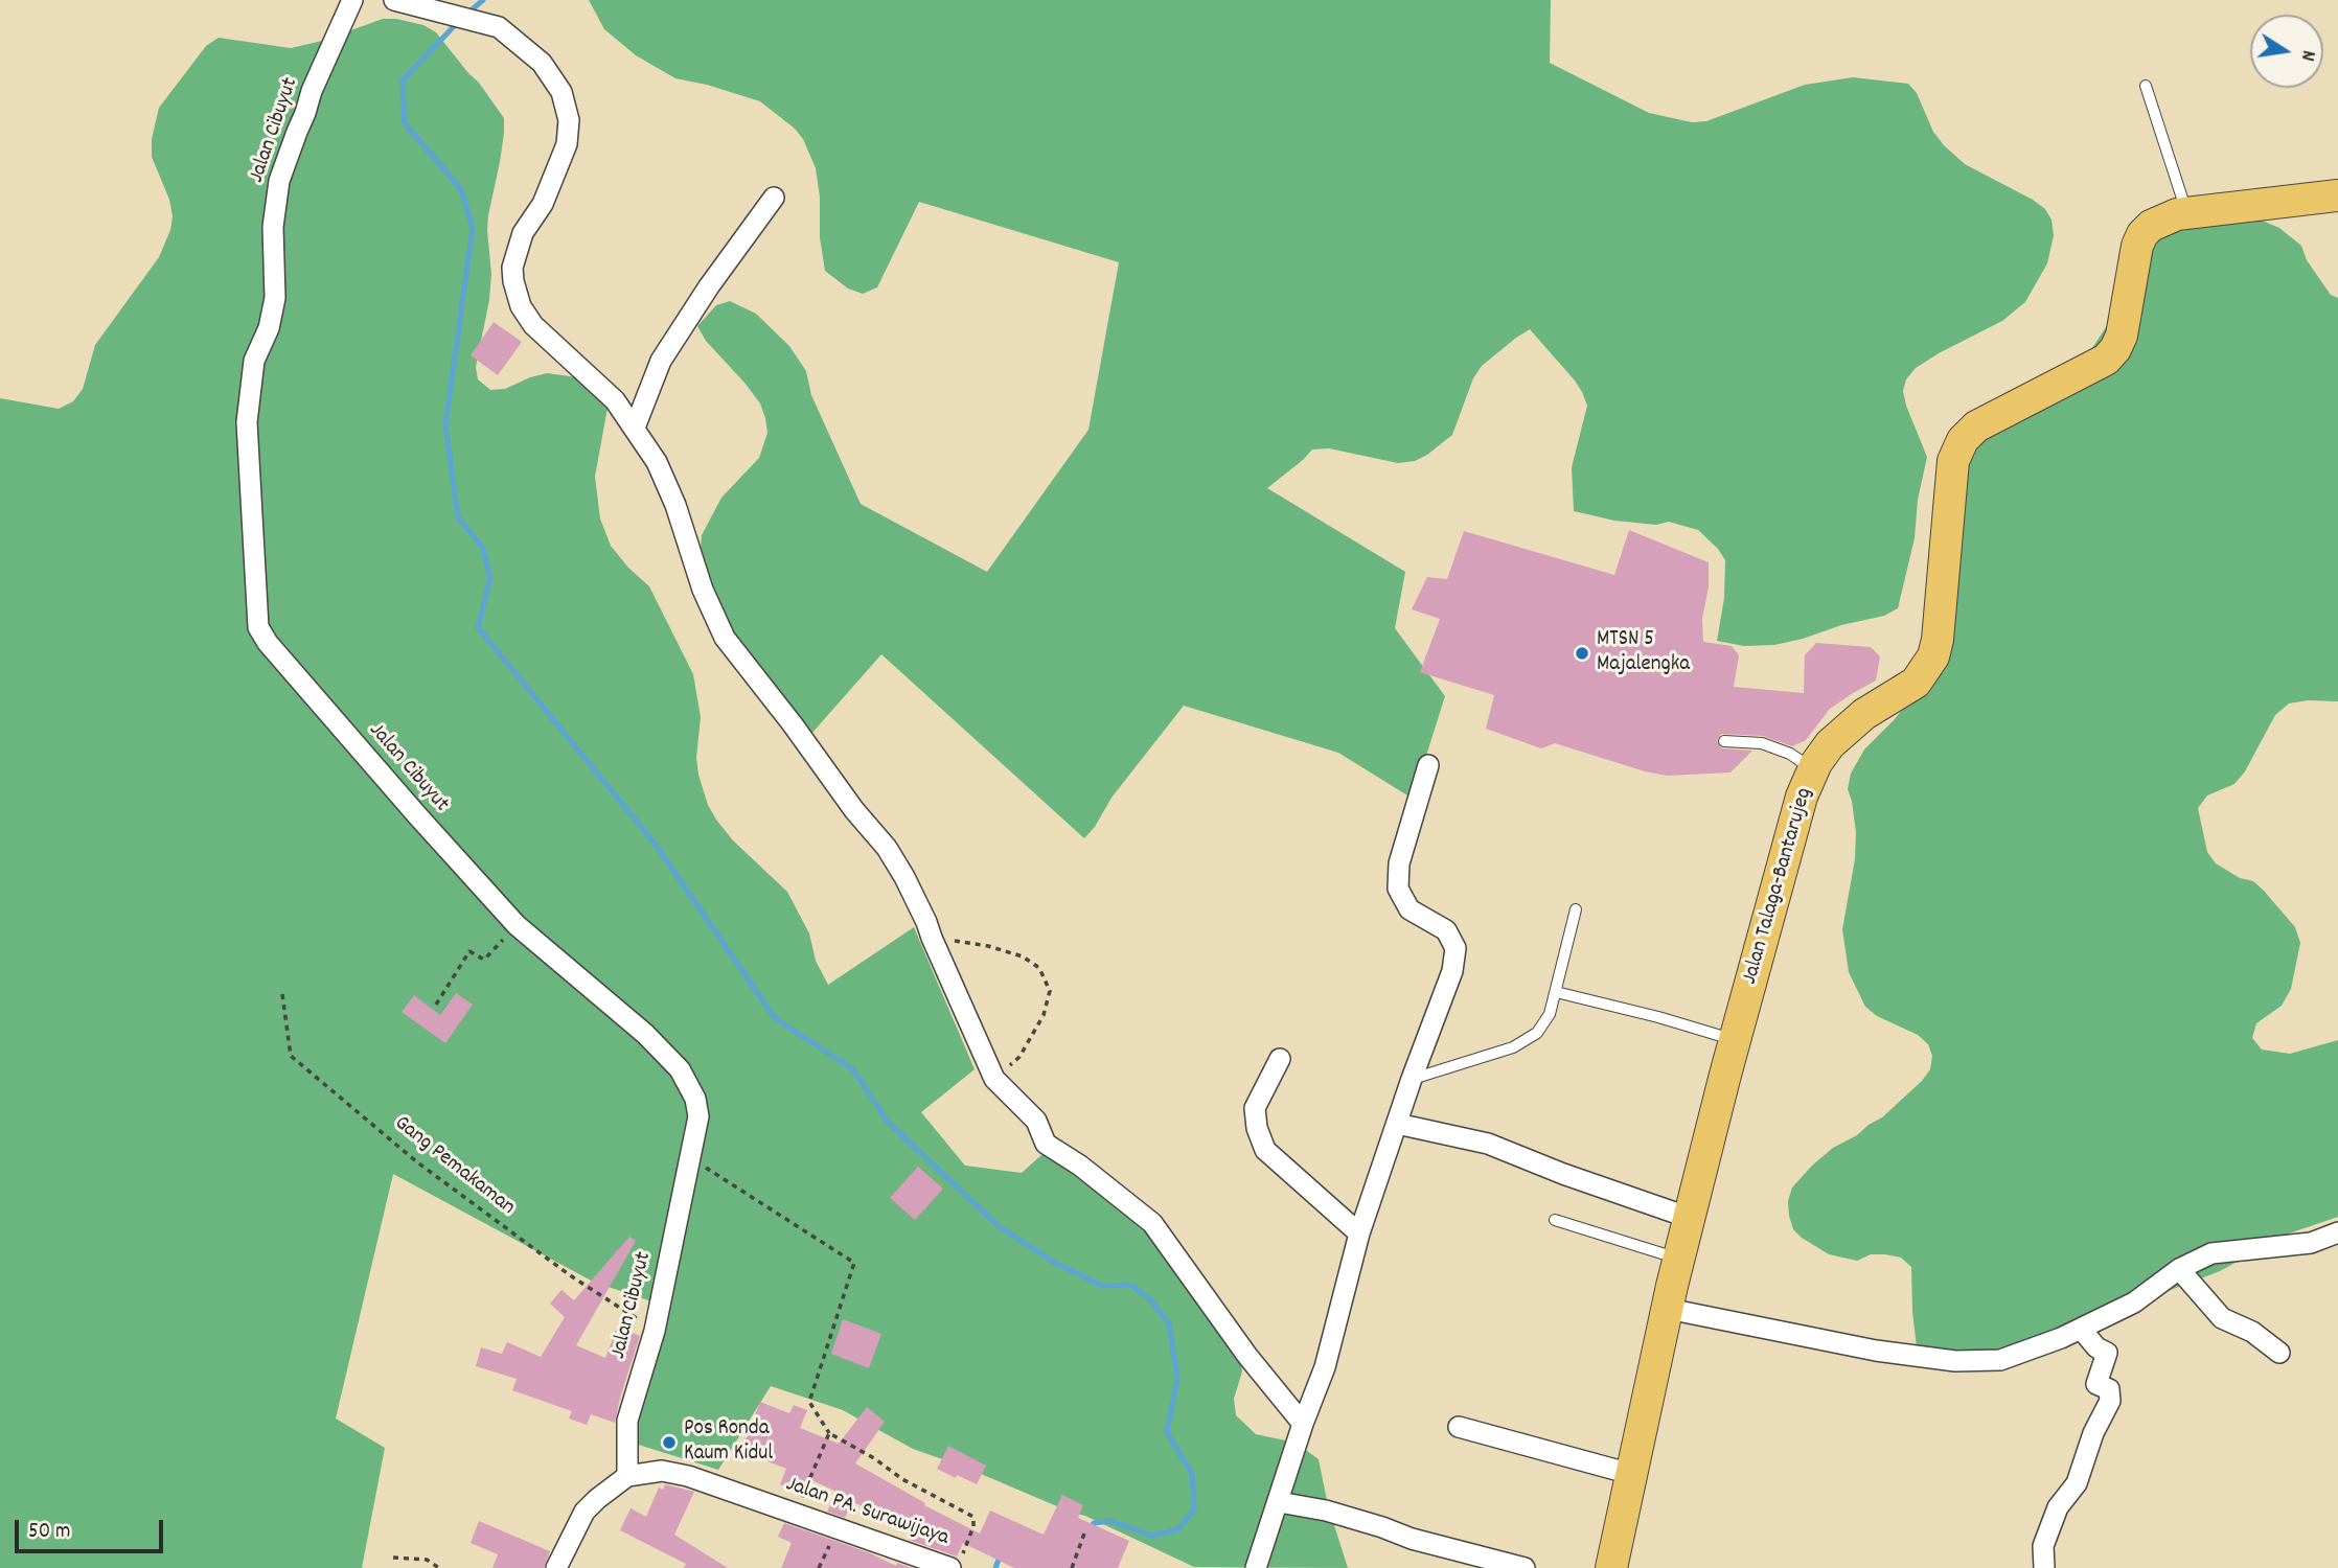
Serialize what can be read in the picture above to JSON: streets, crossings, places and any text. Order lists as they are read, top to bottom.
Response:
{
  "streets": {
    "main road": ["Jalan Talaga-Bantarujeg"],
    "street": ["Jalan Cibuyut", "Jalan PA. Surawijaya"],
    "path": ["Gang Pemakaman"]
  },
  "crossings": [
    ["Jalan Cibuyut", "Gang Pemakaman"],
    ["Jalan Cibuyut", "Jalan PA. Surawijaya"]
  ],
  "places": ["MTSN 5 Majalengka", "Pos Ronda Kaum Kidul"],
  "scale_bar": "50 m",
  "north": "right"
}
